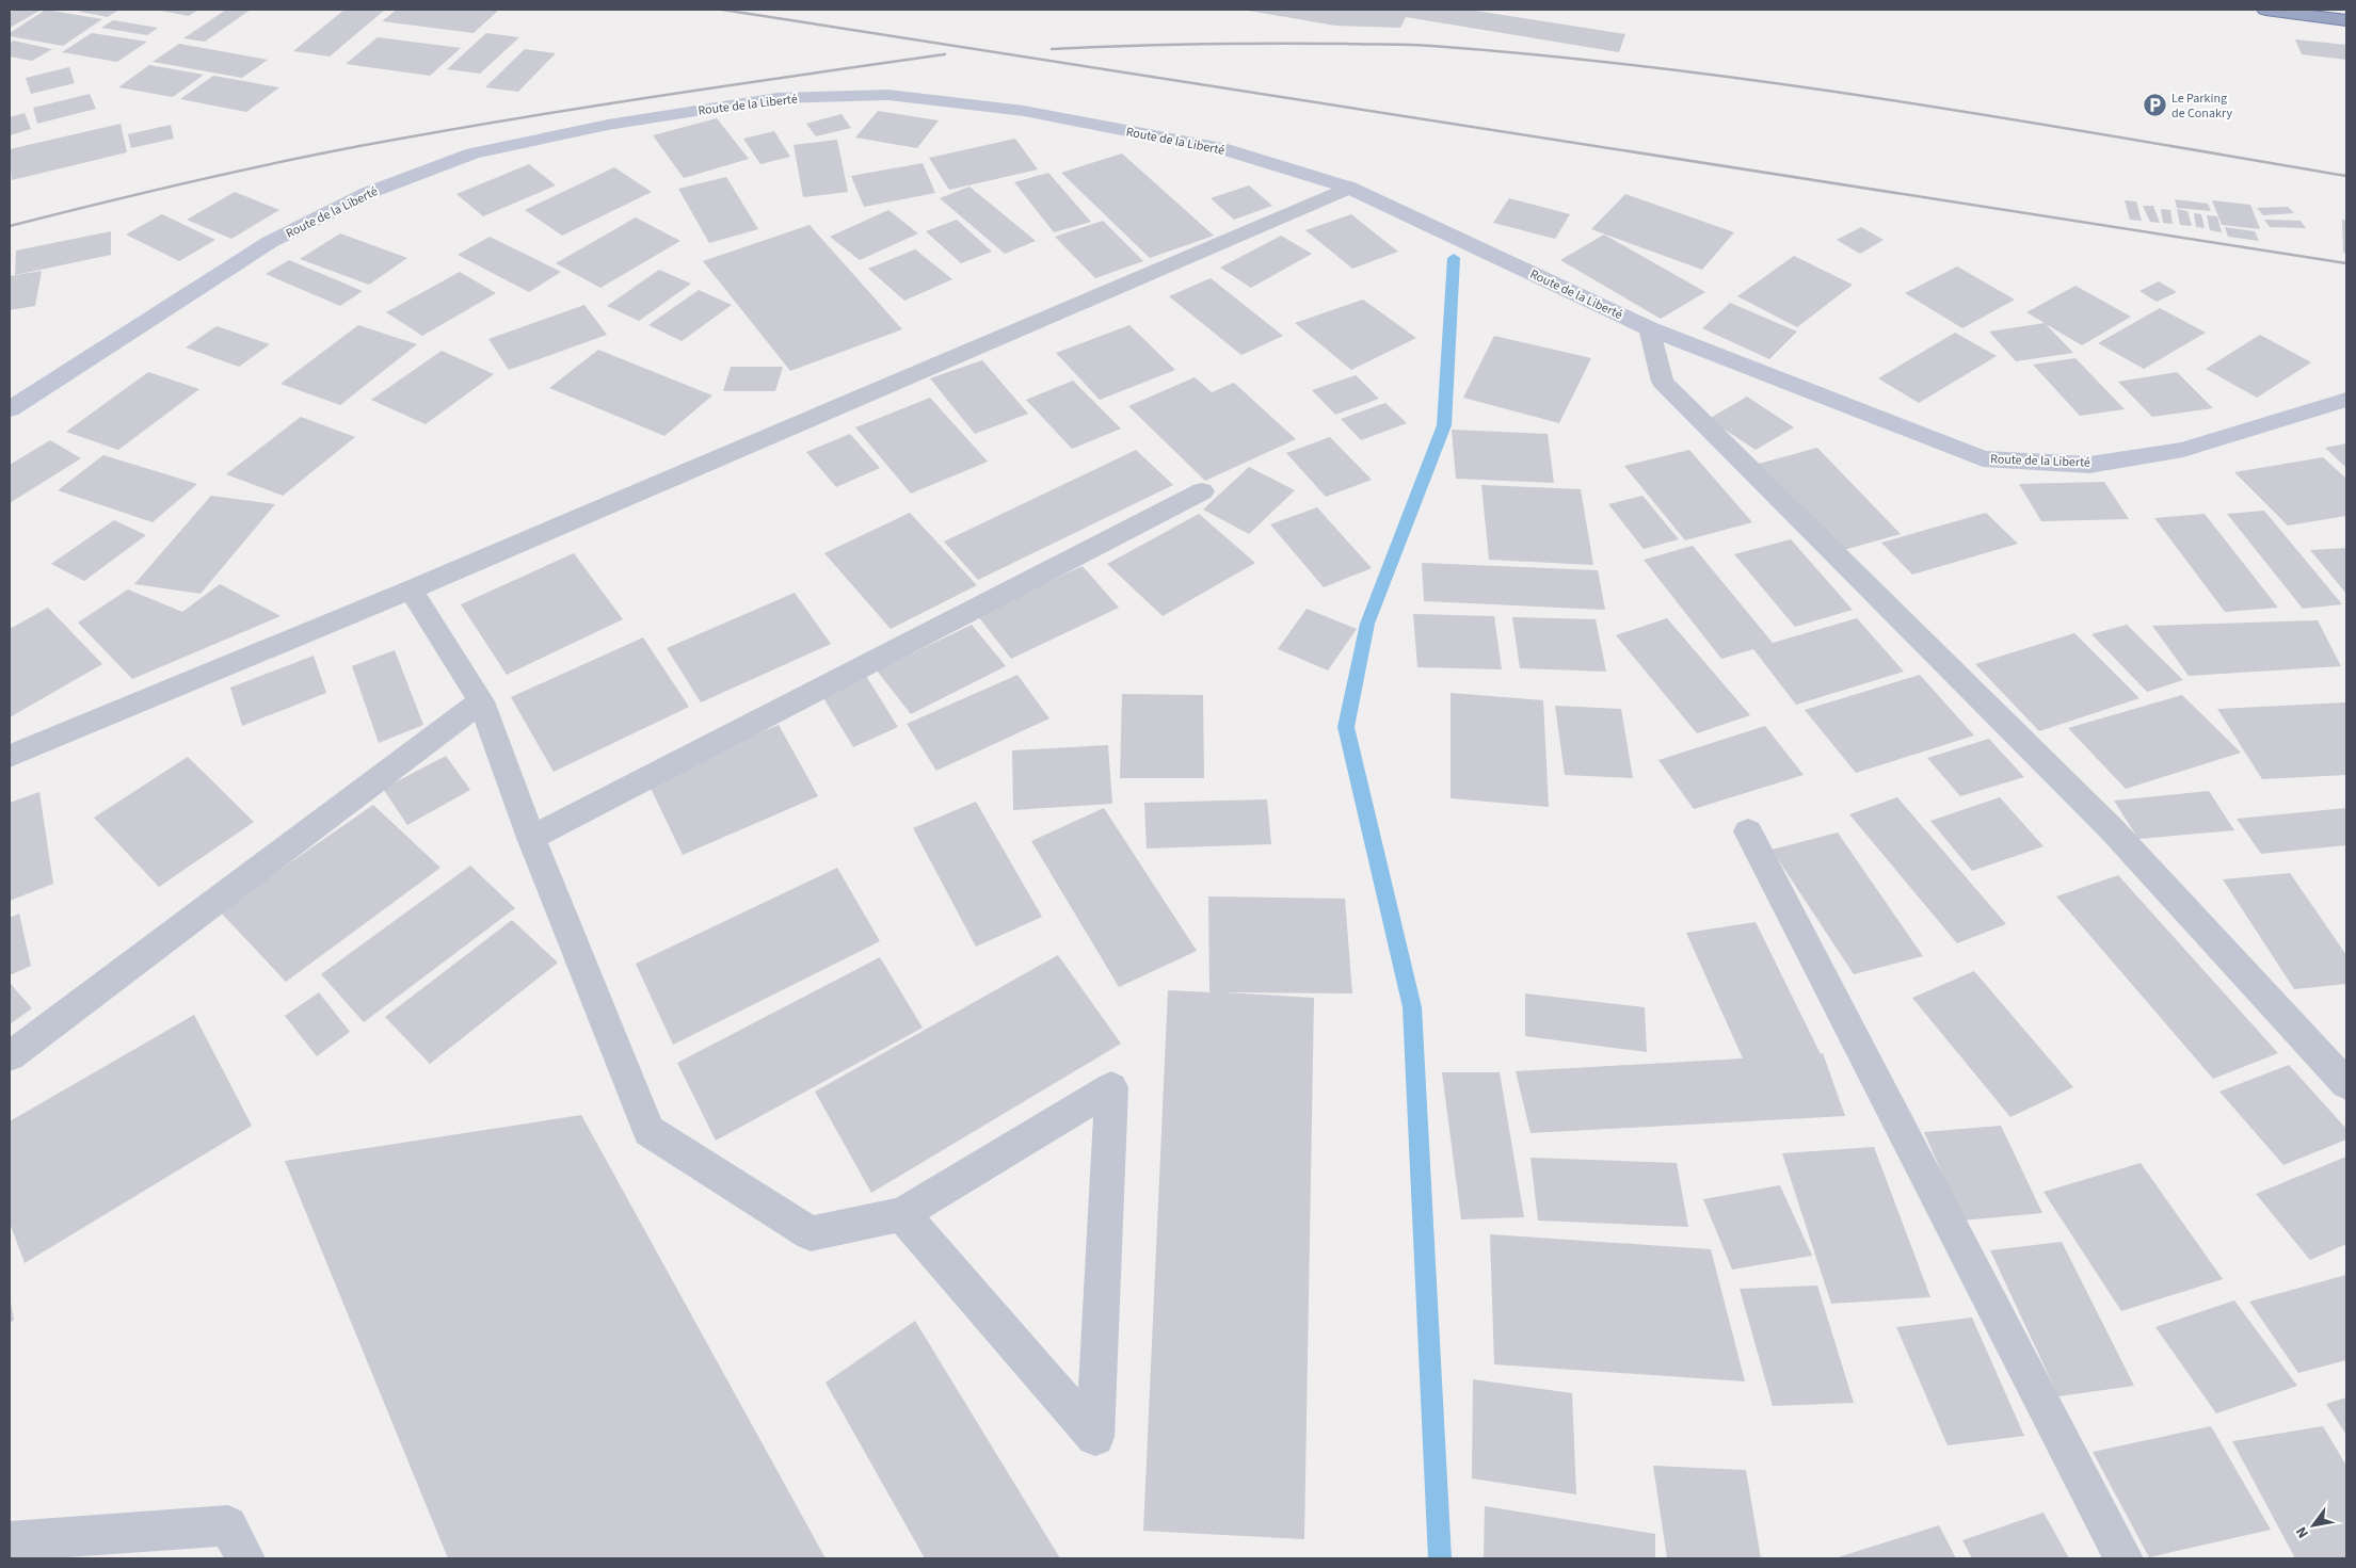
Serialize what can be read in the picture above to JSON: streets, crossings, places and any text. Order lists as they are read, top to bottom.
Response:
{
  "streets": {
    "main road": ["Route de la Liberté"]
  },
  "places": {
    "parking": ["Le Parking de Conakry"]
  },
  "north": "bottom left"
}
